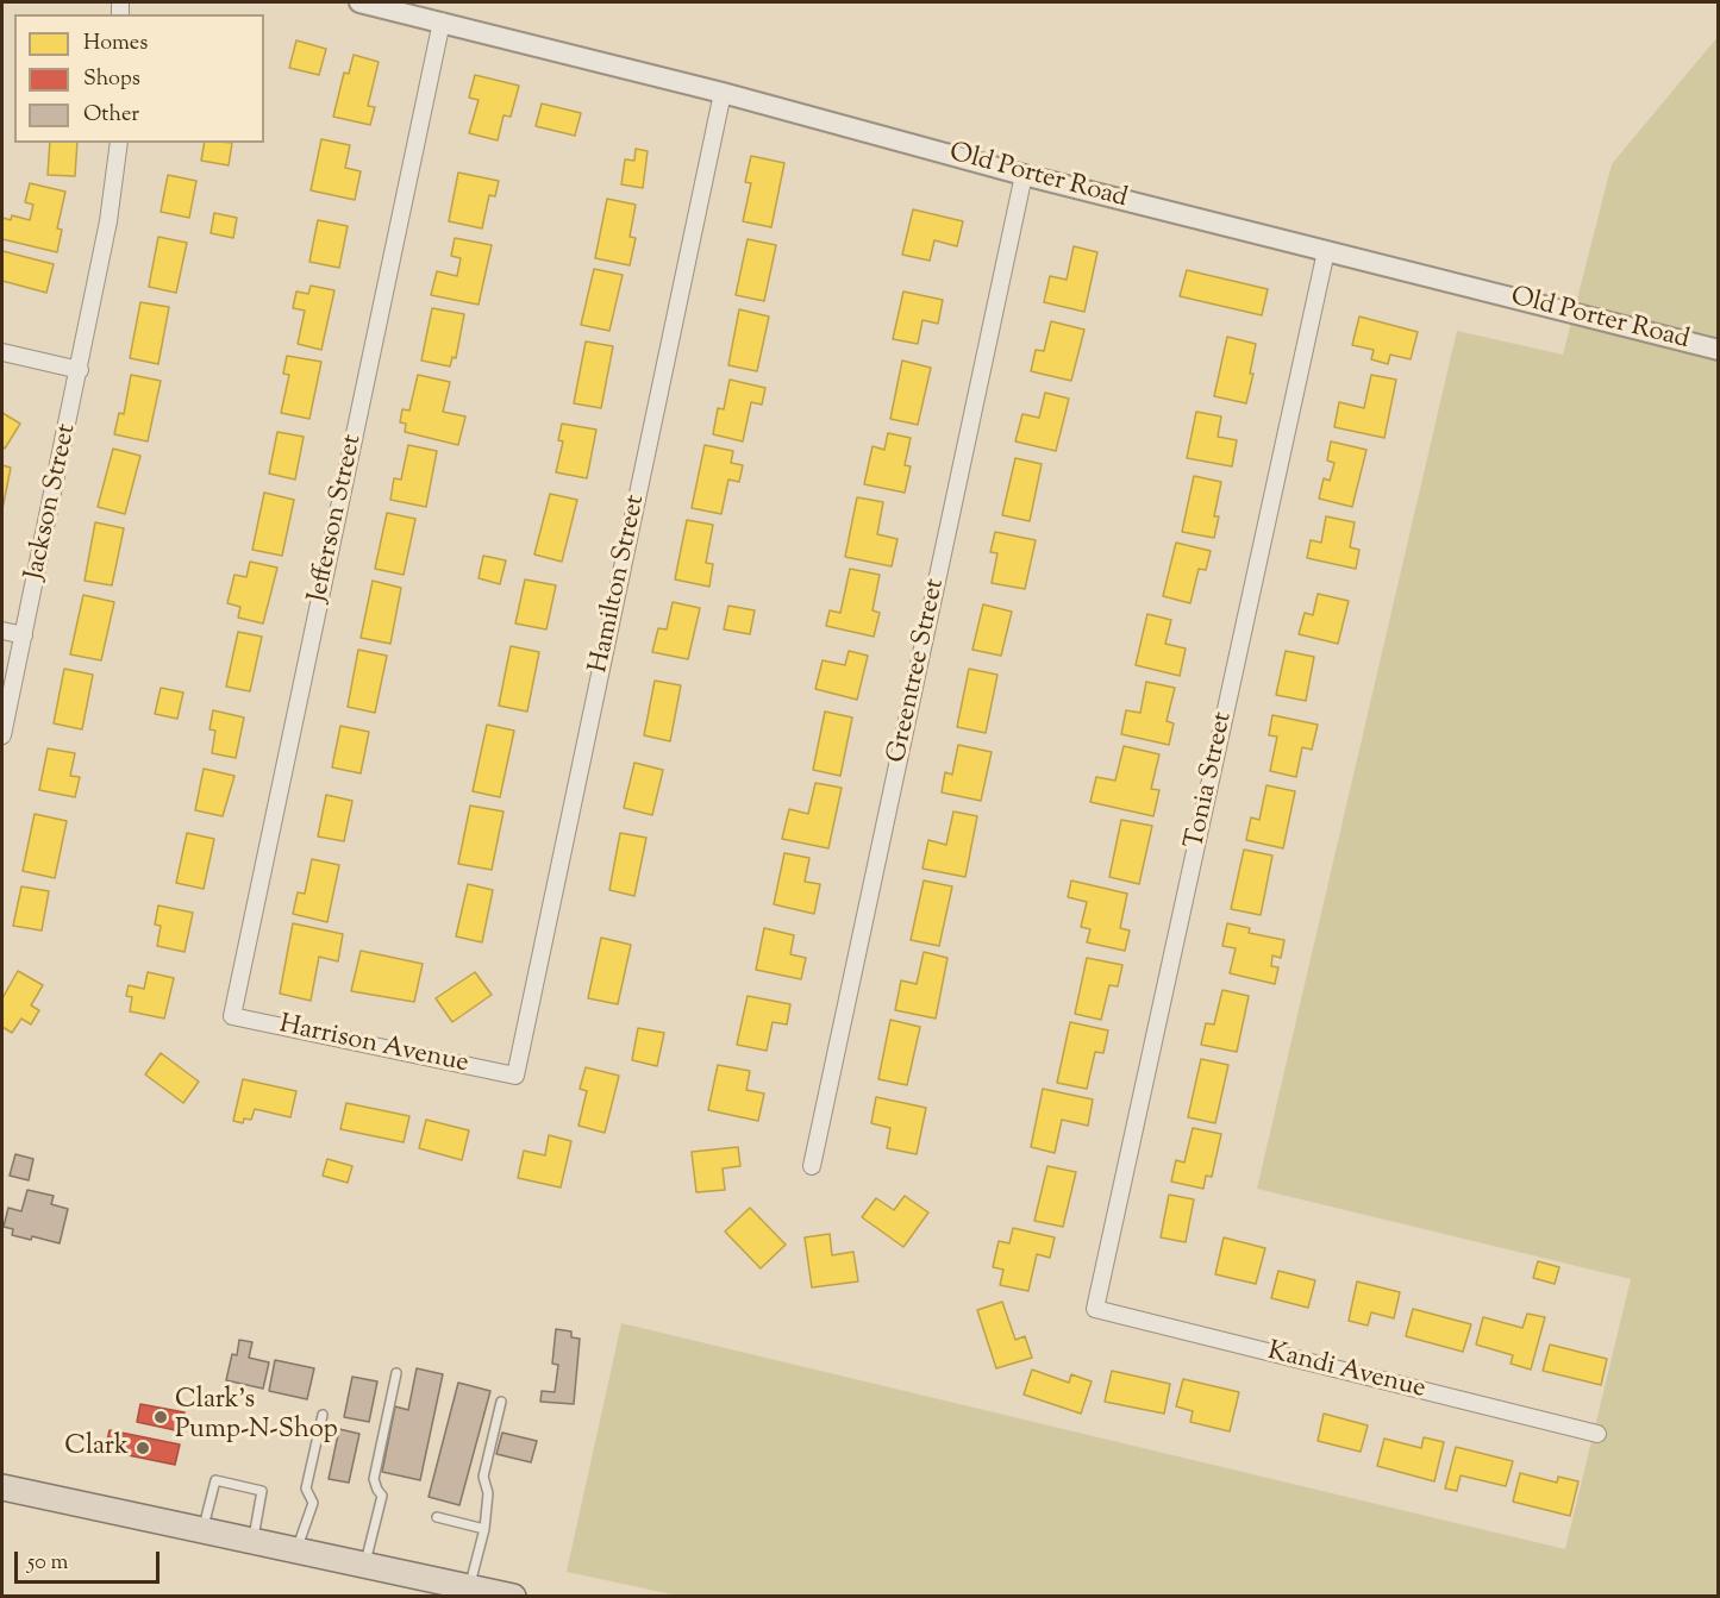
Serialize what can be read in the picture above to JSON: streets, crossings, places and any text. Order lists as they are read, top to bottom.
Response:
{
  "streets": {
    "street": [
      "Old Porter Road",
      "Jackson Street",
      "Jefferson Street",
      "Hamilton Street",
      "Greentree Street",
      "Tonia Street",
      "Harrison Avenue",
      "Kandi Avenue"
    ]
  },
  "crossings": [
    ["Old Porter Road", "Jefferson Street"],
    ["Old Porter Road", "Hamilton Street"],
    ["Old Porter Road", "Greentree Street"],
    ["Old Porter Road", "Tonia Street"],
    ["Jefferson Street", "Harrison Avenue"],
    ["Hamilton Street", "Harrison Avenue"],
    ["Tonia Street", "Kandi Avenue"]
  ],
  "places": ["Clark's Pump-N-Shop", "Clark"],
  "legend": ["Homes", "Shops", "Other"],
  "scale_bar": "50 m"
}
